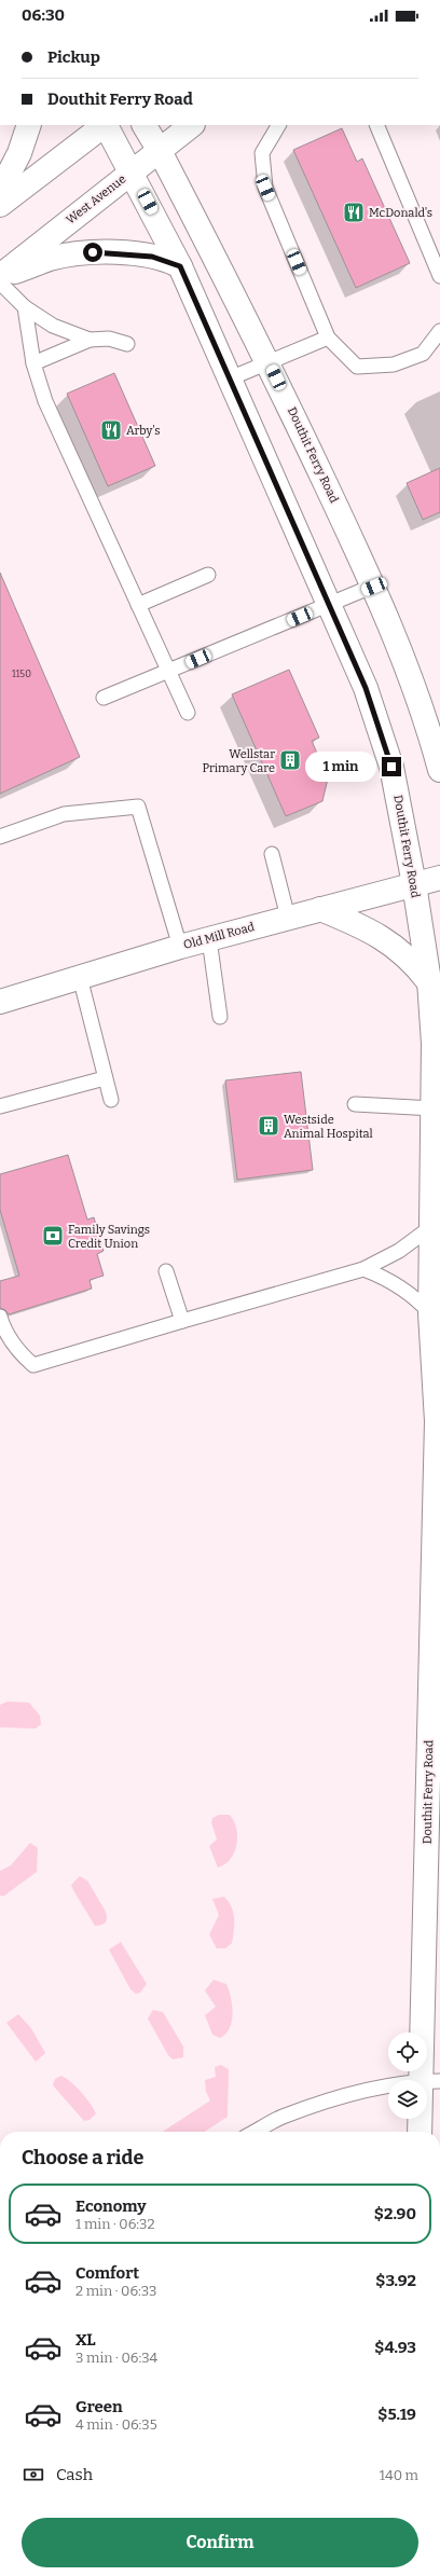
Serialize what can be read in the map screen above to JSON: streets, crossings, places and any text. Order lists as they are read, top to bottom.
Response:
{
  "streets": {
    "street": ["West Avenue", "Douthit Ferry Road", "Old Mill Road"]
  },
  "crossings": [
    ["West Avenue", "Douthit Ferry Road"],
    ["Douthit Ferry Road", "Old Mill Road"]
  ],
  "places": {
    "restaurant": ["McDonald's", "Arby's"],
    "building": ["Wellstar Primary Care", "Westside Animal Hospital"],
    "bank": ["Family Savings Credit Union"]
  },
  "house_numbers": ["1150"],
  "page": {
    "status": "06:30",
    "banner": ["Pickup", "Douthit Ferry Road"],
    "bubble": "1 min",
    "heading": "Choose a ride",
    "list": [
      {
        "name": "Economy",
        "note": "1 min · 06:32",
        "value": "$2.90"
      },
      {
        "name": "Comfort",
        "note": "2 min · 06:33",
        "value": "$3.92"
      },
      {
        "name": "XL",
        "note": "3 min · 06:34",
        "value": "$4.93"
      },
      {
        "name": "Green",
        "note": "4 min · 06:35",
        "value": "$5.19"
      }
    ],
    "pay": ["Cash", "140 m"],
    "buttons": "Confirm"
  }
}
